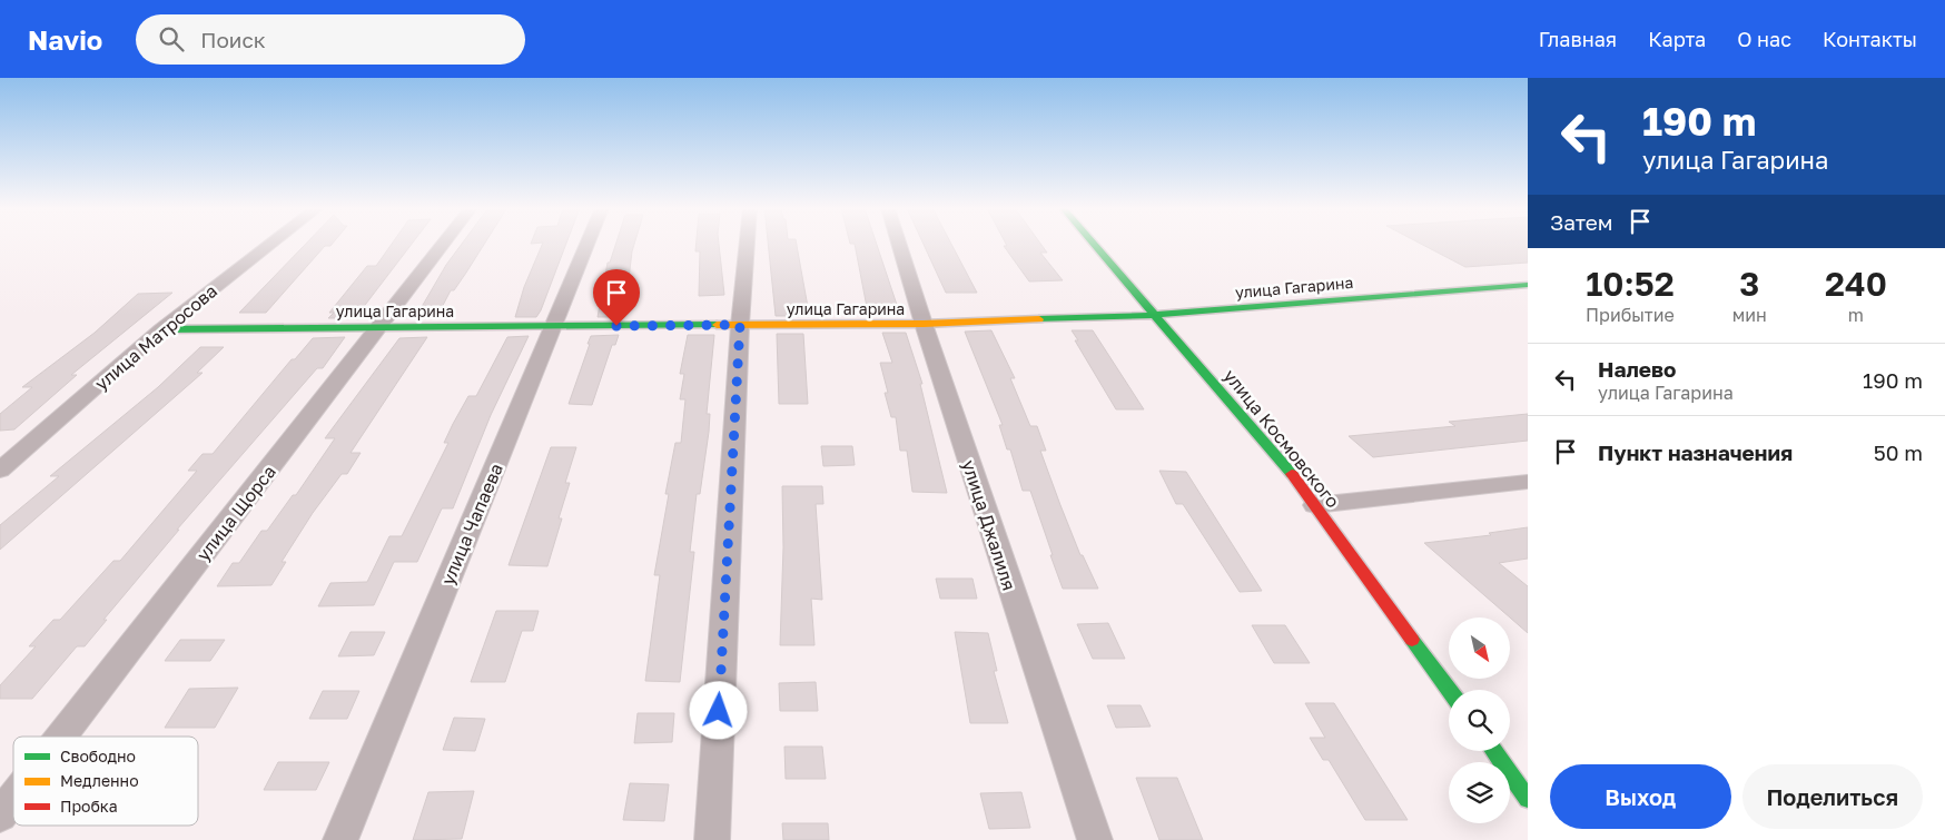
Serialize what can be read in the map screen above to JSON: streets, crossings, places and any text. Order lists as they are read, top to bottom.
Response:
{
  "streets": {
    "street": [
      "улица Гагарина",
      "улица Матросова",
      "улица Космовского",
      "улица Щорса",
      "улица Чапаева",
      "улица Джалиля"
    ]
  },
  "crossings": [
    ["улица Гагарина", "улица Матросова"],
    ["улица Гагарина", "улица Космовского"],
    ["улица Гагарина", "улица Щорса"],
    ["улица Гагарина", "улица Чапаева"],
    ["улица Гагарина", "улица Джалиля"]
  ],
  "legend": ["Свободно", "Медленно", "Пробка"],
  "north": "bottom right",
  "page": {
    "header": "Navio",
    "search": "Поиск",
    "nav": [
      "Главная",
      "Карта",
      "О нас",
      "Контакты"
    ],
    "turn": ["190 m", "улица Гагарина"],
    "then": "Затем",
    "eta": [
      "10:52",
      "Прибытие",
      "3",
      "мин",
      "240",
      "m"
    ],
    "list": [
      {
        "name": "Налево",
        "note": "улица Гагарина",
        "value": "190 m"
      },
      {
        "name": "Пункт назначения",
        "value": "50 m"
      }
    ],
    "buttons": ["Выход", "Поделиться"]
  }
}
